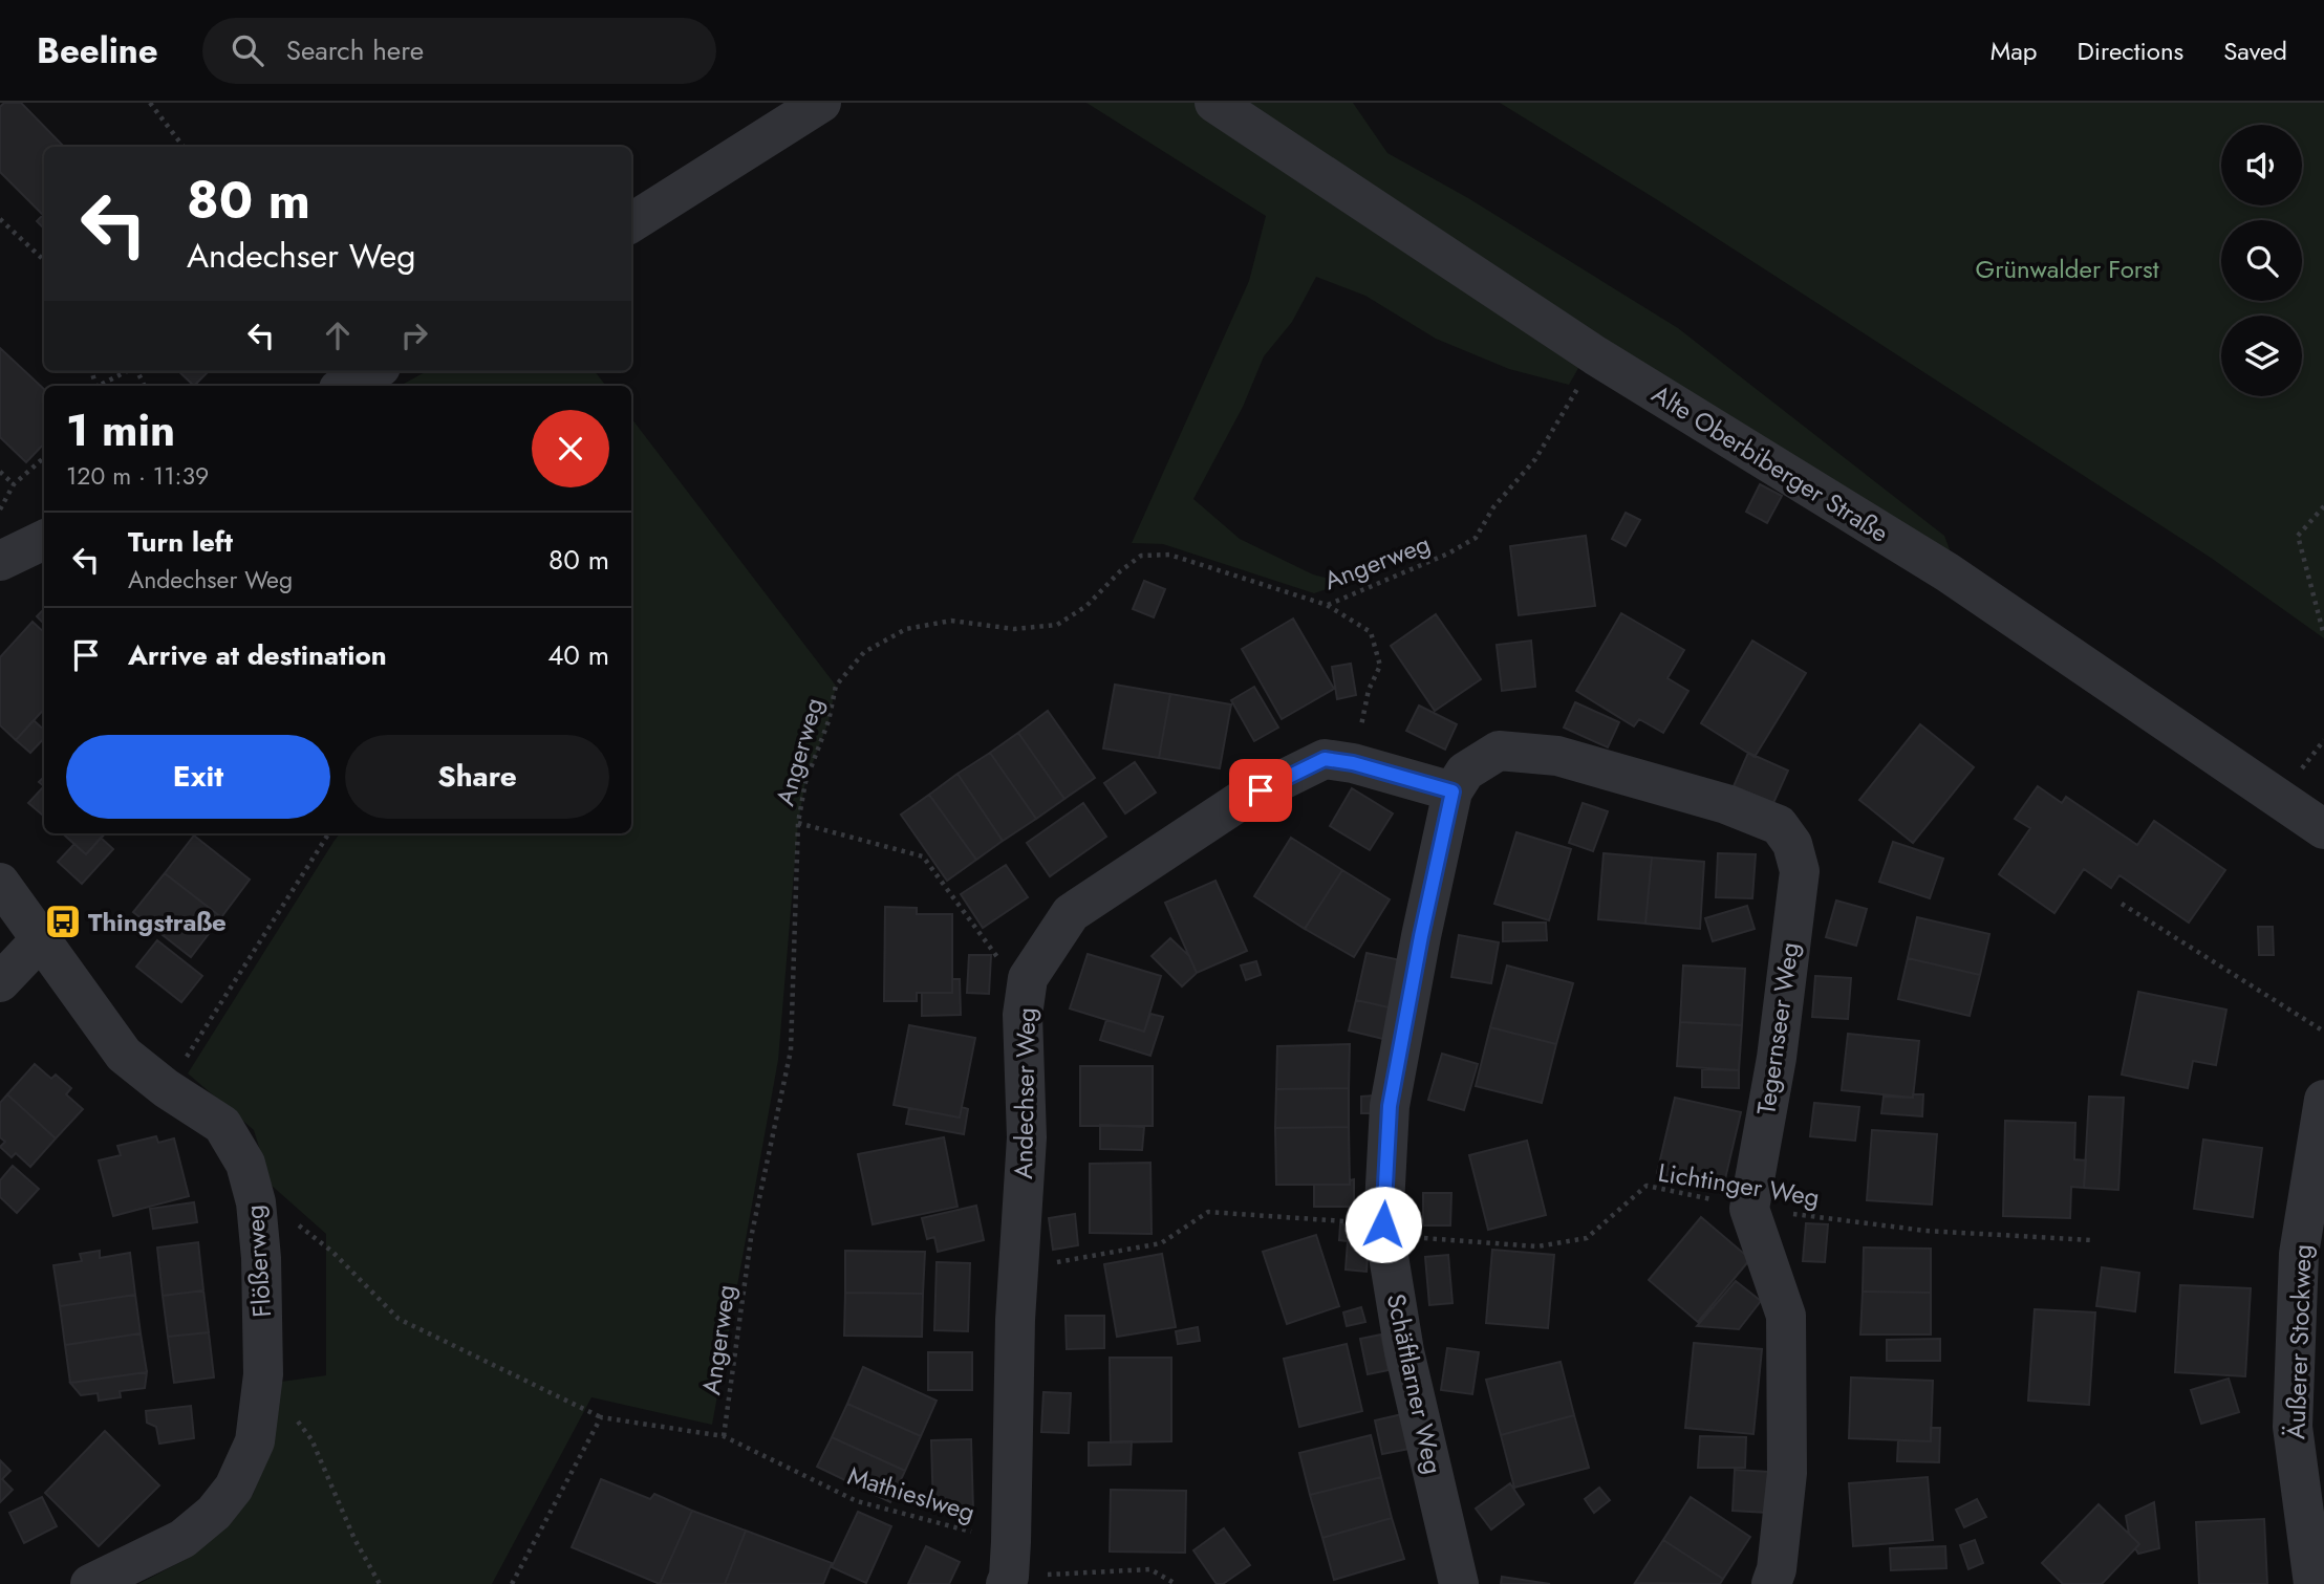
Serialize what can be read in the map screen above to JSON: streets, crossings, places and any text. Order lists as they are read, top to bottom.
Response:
{
  "streets": {
    "street": [
      "Alte Oberbiberger Straße",
      "Tegernseer Weg",
      "Andechser Weg",
      "Flößerweg",
      "Äußerer Stockweg",
      "Schäftlarner Weg"
    ],
    "path": ["Angerweg", "Lichtinger Weg", "Mathieslweg"]
  },
  "crossings": [
    ["Alte Oberbiberger Straße", "Angerweg"],
    ["Angerweg", "Mathieslweg"],
    ["Tegernseer Weg", "Andechser Weg"],
    ["Tegernseer Weg", "Lichtinger Weg"],
    ["Tegernseer Weg", "Schäftlarner Weg"],
    ["Andechser Weg", "Lichtinger Weg"],
    ["Andechser Weg", "Schäftlarner Weg"],
    ["Andechser Weg", "Mathieslweg"],
    ["Lichtinger Weg", "Schäftlarner Weg"]
  ],
  "parks": ["Grünwalder Forst"],
  "places": {
    "bus stop": ["Thingstraße"]
  },
  "page": {
    "header": "Beeline",
    "search": "Search here",
    "nav": ["Map", "Directions", "Saved"],
    "turn": ["80 m", "Andechser Weg"],
    "heading": ["1 min", "120 m · 11:39"],
    "list": [
      {
        "name": "Turn left",
        "note": "Andechser Weg",
        "value": "80 m"
      },
      {
        "name": "Arrive at destination",
        "value": "40 m"
      }
    ],
    "buttons": ["Exit", "Share"]
  }
}
